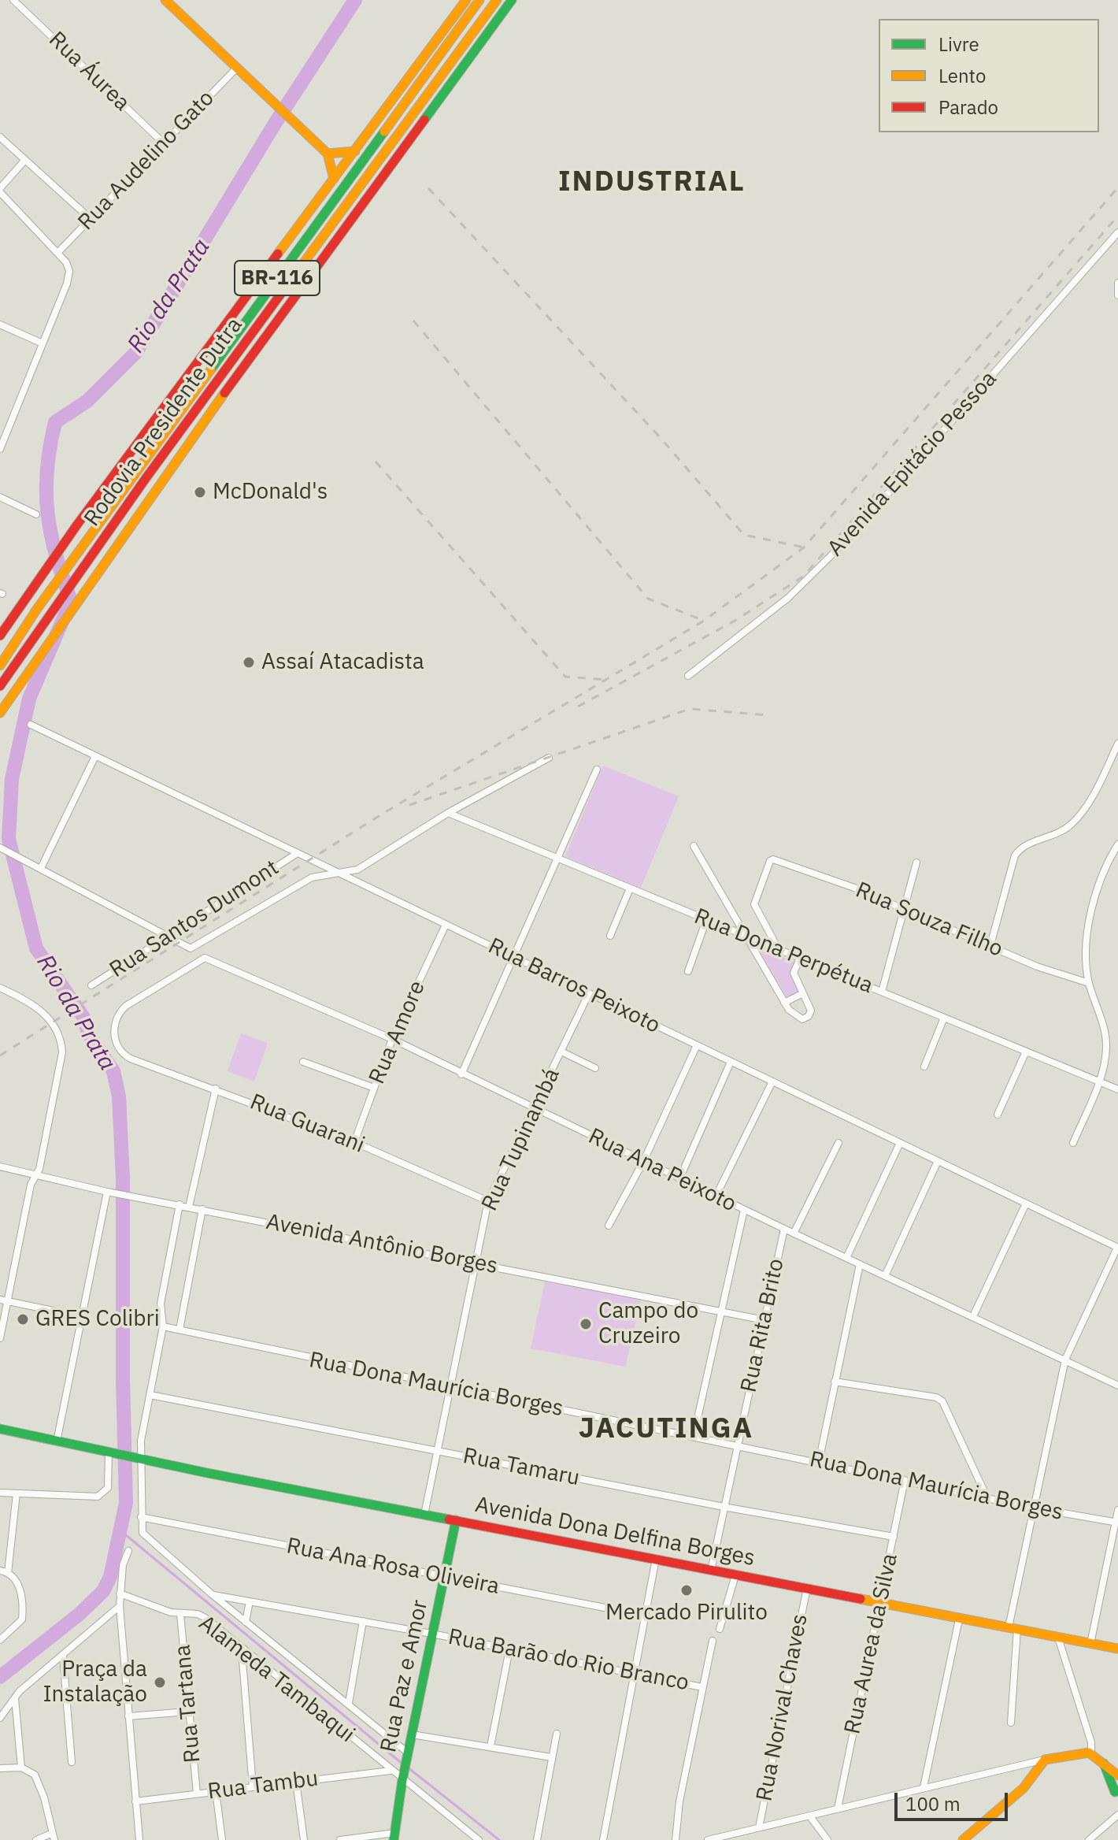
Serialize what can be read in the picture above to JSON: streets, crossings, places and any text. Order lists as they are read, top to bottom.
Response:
{
  "streets": {
    "main road": [
      "BR-116",
      "Rodovia Presidente Dutra",
      "Avenida Dona Delfina Borges",
      "Rua Paz e Amor"
    ],
    "street": [
      "Rua Áurea",
      "Rua Audelino Gato",
      "Avenida Epitácio Pessoa",
      "Rua Santos Dumont",
      "Rua Souza Filho",
      "Rua Dona Perpétua",
      "Rua Barros Peixoto",
      "Rua Amore",
      "Rua Guarani",
      "Rua Tupinambá",
      "Rua Ana Peixoto",
      "Avenida Antônio Borges",
      "Rua Rita Brito",
      "Rua Dona Maurícia Borges",
      "Rua Tamaru",
      "Rua Ana Rosa Oliveira",
      "Rua Aurea da Silva",
      "Rua Barão do Rio Branco",
      "Alameda Tambaqui",
      "Rua Tartana",
      "Rua Norival Chaves",
      "Rua Tambu"
    ]
  },
  "crossings": [
    ["Rua Áurea", "Rua Audelino Gato"],
    ["Rua Santos Dumont", "Rua Barros Peixoto"],
    ["Rua Souza Filho", "Rua Dona Perpétua"],
    ["Rua Barros Peixoto", "Rua Amore"],
    ["Rua Barros Peixoto", "Rua Tupinambá"],
    ["Rua Amore", "Rua Guarani"],
    ["Rua Amore", "Rua Ana Peixoto"],
    ["Rua Guarani", "Rua Tupinambá"],
    ["Rua Guarani", "Rua Ana Peixoto"],
    ["Rua Tupinambá", "Rua Ana Peixoto"],
    ["Rua Tupinambá", "Avenida Antônio Borges"],
    ["Rua Tupinambá", "Rua Dona Maurícia Borges"],
    ["Rua Tupinambá", "Rua Tamaru"],
    ["Rua Tupinambá", "Avenida Dona Delfina Borges"],
    ["Rua Ana Peixoto", "Rua Rita Brito"],
    ["Avenida Antônio Borges", "Rua Rita Brito"],
    ["Rua Rita Brito", "Rua Dona Maurícia Borges"],
    ["Rua Rita Brito", "Rua Tamaru"],
    ["Rua Rita Brito", "Avenida Dona Delfina Borges"],
    ["Rua Dona Maurícia Borges", "Rua Aurea da Silva"],
    ["Rua Tamaru", "Rua Aurea da Silva"],
    ["Avenida Dona Delfina Borges", "Rua Aurea da Silva"],
    ["Avenida Dona Delfina Borges", "Rua Paz e Amor"],
    ["Avenida Dona Delfina Borges", "Rua Norival Chaves"],
    ["Rua Ana Rosa Oliveira", "Rua Paz e Amor"],
    ["Rua Barão do Rio Branco", "Rua Paz e Amor"],
    ["Rua Paz e Amor", "Alameda Tambaqui"],
    ["Alameda Tambaqui", "Rua Tartana"],
    ["Alameda Tambaqui", "Rua Tambu"],
    ["Rua Tartana", "Rua Tambu"]
  ],
  "districts": ["INDUSTRIAL", "JACUTINGA"],
  "water": ["Rio da Prata"],
  "places": [
    "McDonald's",
    "Assaí Atacadista",
    "GRES Colibri",
    "Campo do Cruzeiro",
    "Mercado Pirulito",
    "Praça da Instalação"
  ],
  "legend": ["Livre", "Lento", "Parado"],
  "scale_bar": "100 m"
}
